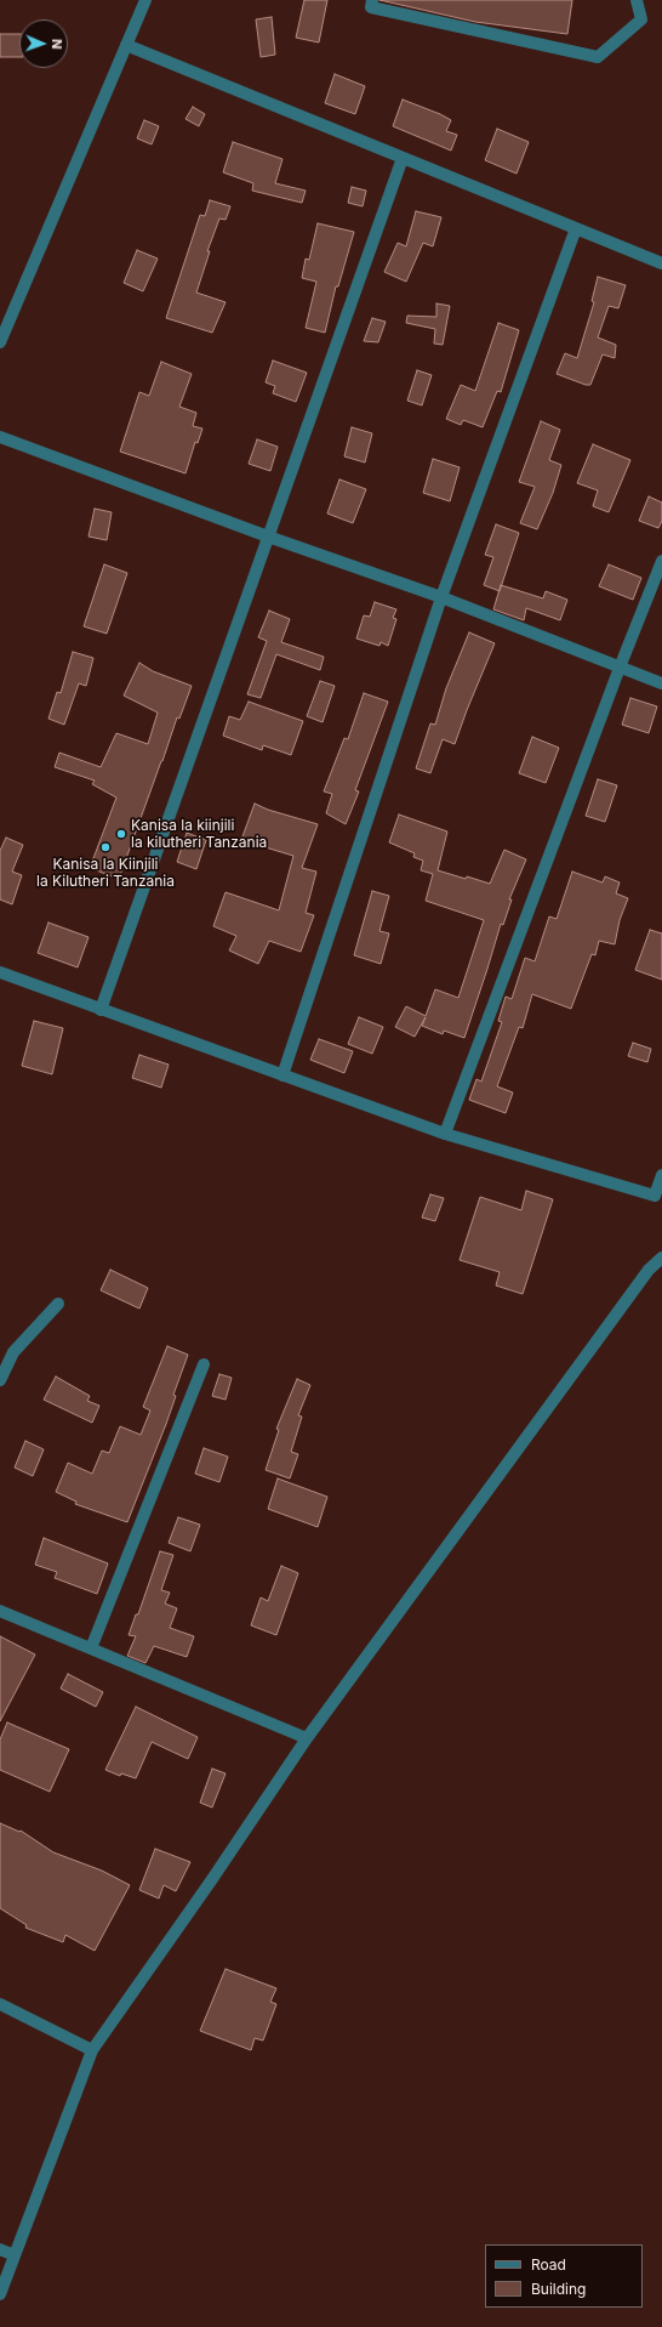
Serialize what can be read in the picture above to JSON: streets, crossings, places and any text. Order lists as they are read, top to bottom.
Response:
{
  "places": ["Kanisa la kiinjili la kilutheri Tanzania", "Kanisa la Kiinjili la Kilutheri Tanzania"],
  "legend": ["Road", "Building"],
  "north": "right"
}
